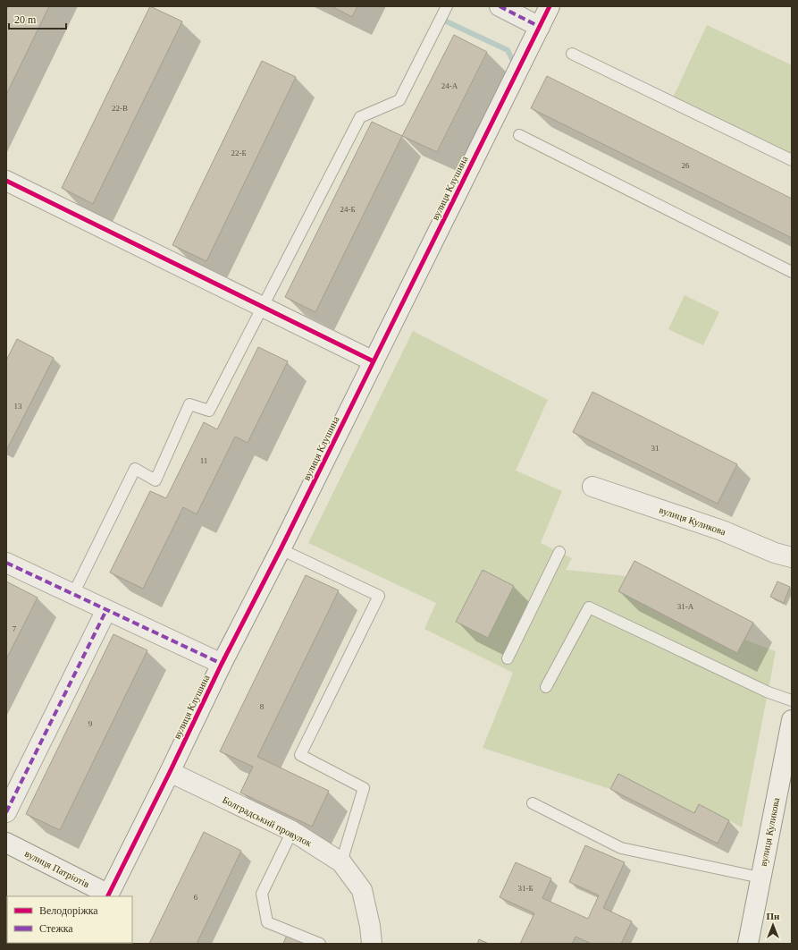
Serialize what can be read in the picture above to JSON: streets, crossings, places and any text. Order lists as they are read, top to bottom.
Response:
{
  "streets": {
    "street": [
      "вулиця Клушина",
      "вулиця Куликова",
      "Болградський провулок",
      "вулиця Патріотів"
    ]
  },
  "crossings": [
    ["вулиця Клушина", "Болградський провулок"],
    ["вулиця Клушина", "вулиця Патріотів"]
  ],
  "house_numbers": [
    "24-А",
    "22-В",
    "22-Б",
    "26",
    "24-Б",
    "13",
    "31",
    "11",
    "31-А",
    "7",
    "8",
    "9",
    "31-Б",
    "6"
  ],
  "legend": ["Велодоріжка", "Стежка"],
  "scale_bar": "20 m",
  "north": "top"
}
